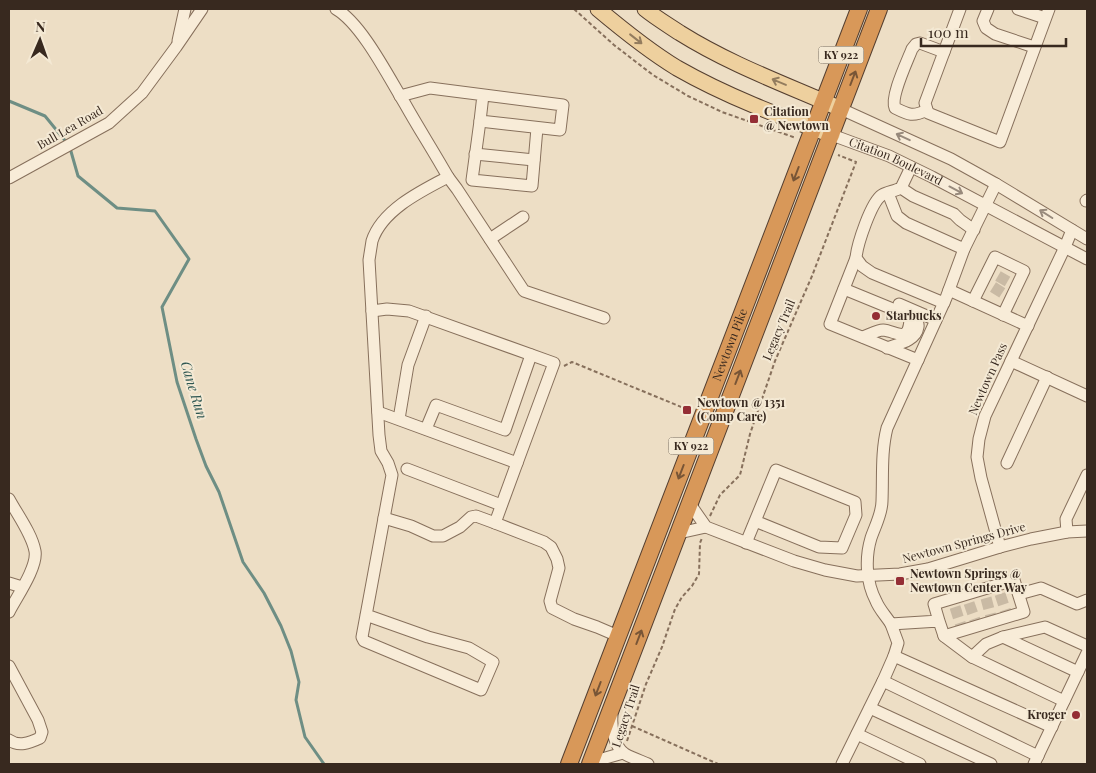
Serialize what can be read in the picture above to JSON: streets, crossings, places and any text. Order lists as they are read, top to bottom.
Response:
{
  "streets": {
    "highway": ["KY 922", "Newtown Pike"],
    "main road": ["Citation Boulevard"],
    "street": ["Bull Lea Road", "Newtown Pass", "Newtown Springs Drive"],
    "path": ["Legacy Trail"]
  },
  "crossings": [
    ["Citation Boulevard", "Newtown Pike"],
    ["Citation Boulevard", "Newtown Pass"],
    ["Legacy Trail", "Newtown Springs Drive"],
    ["Newtown Pass", "Newtown Springs Drive"]
  ],
  "water": ["Cane Run"],
  "places": {
    "transit": ["Citation @ Newtown", "Newtown @ 1351 (Comp Care)", "Newtown Springs @ Newtown Center Way"],
    "other": ["Starbucks", "Kroger"]
  },
  "scale_bar": "100 m",
  "north": "top"
}
